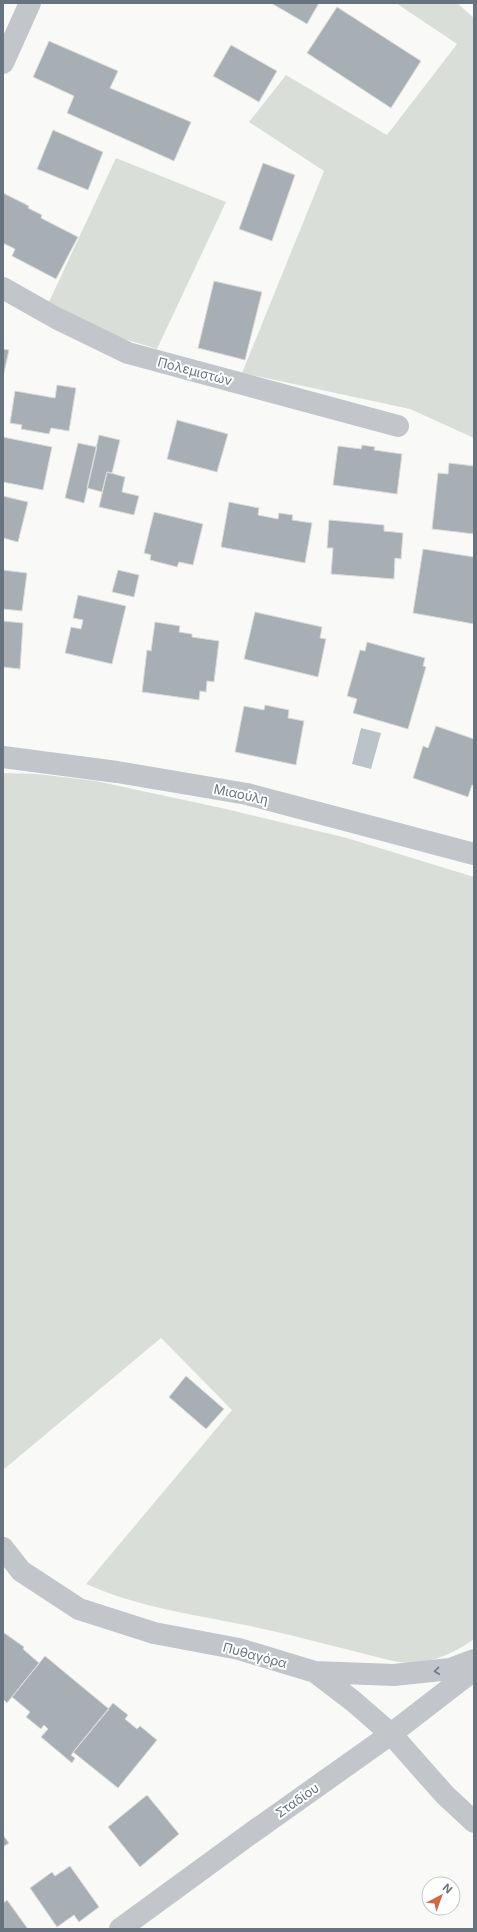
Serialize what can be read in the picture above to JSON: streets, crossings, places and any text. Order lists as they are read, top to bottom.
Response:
{
  "streets": {
    "street": [
      "Πολεμιστών",
      "Μιαούλη",
      "Πυθαγόρα",
      "Σταδίου"
    ]
  },
  "crossings": [
    ["Πυθαγόρα", "Σταδίου"]
  ],
  "north": "top right"
}
